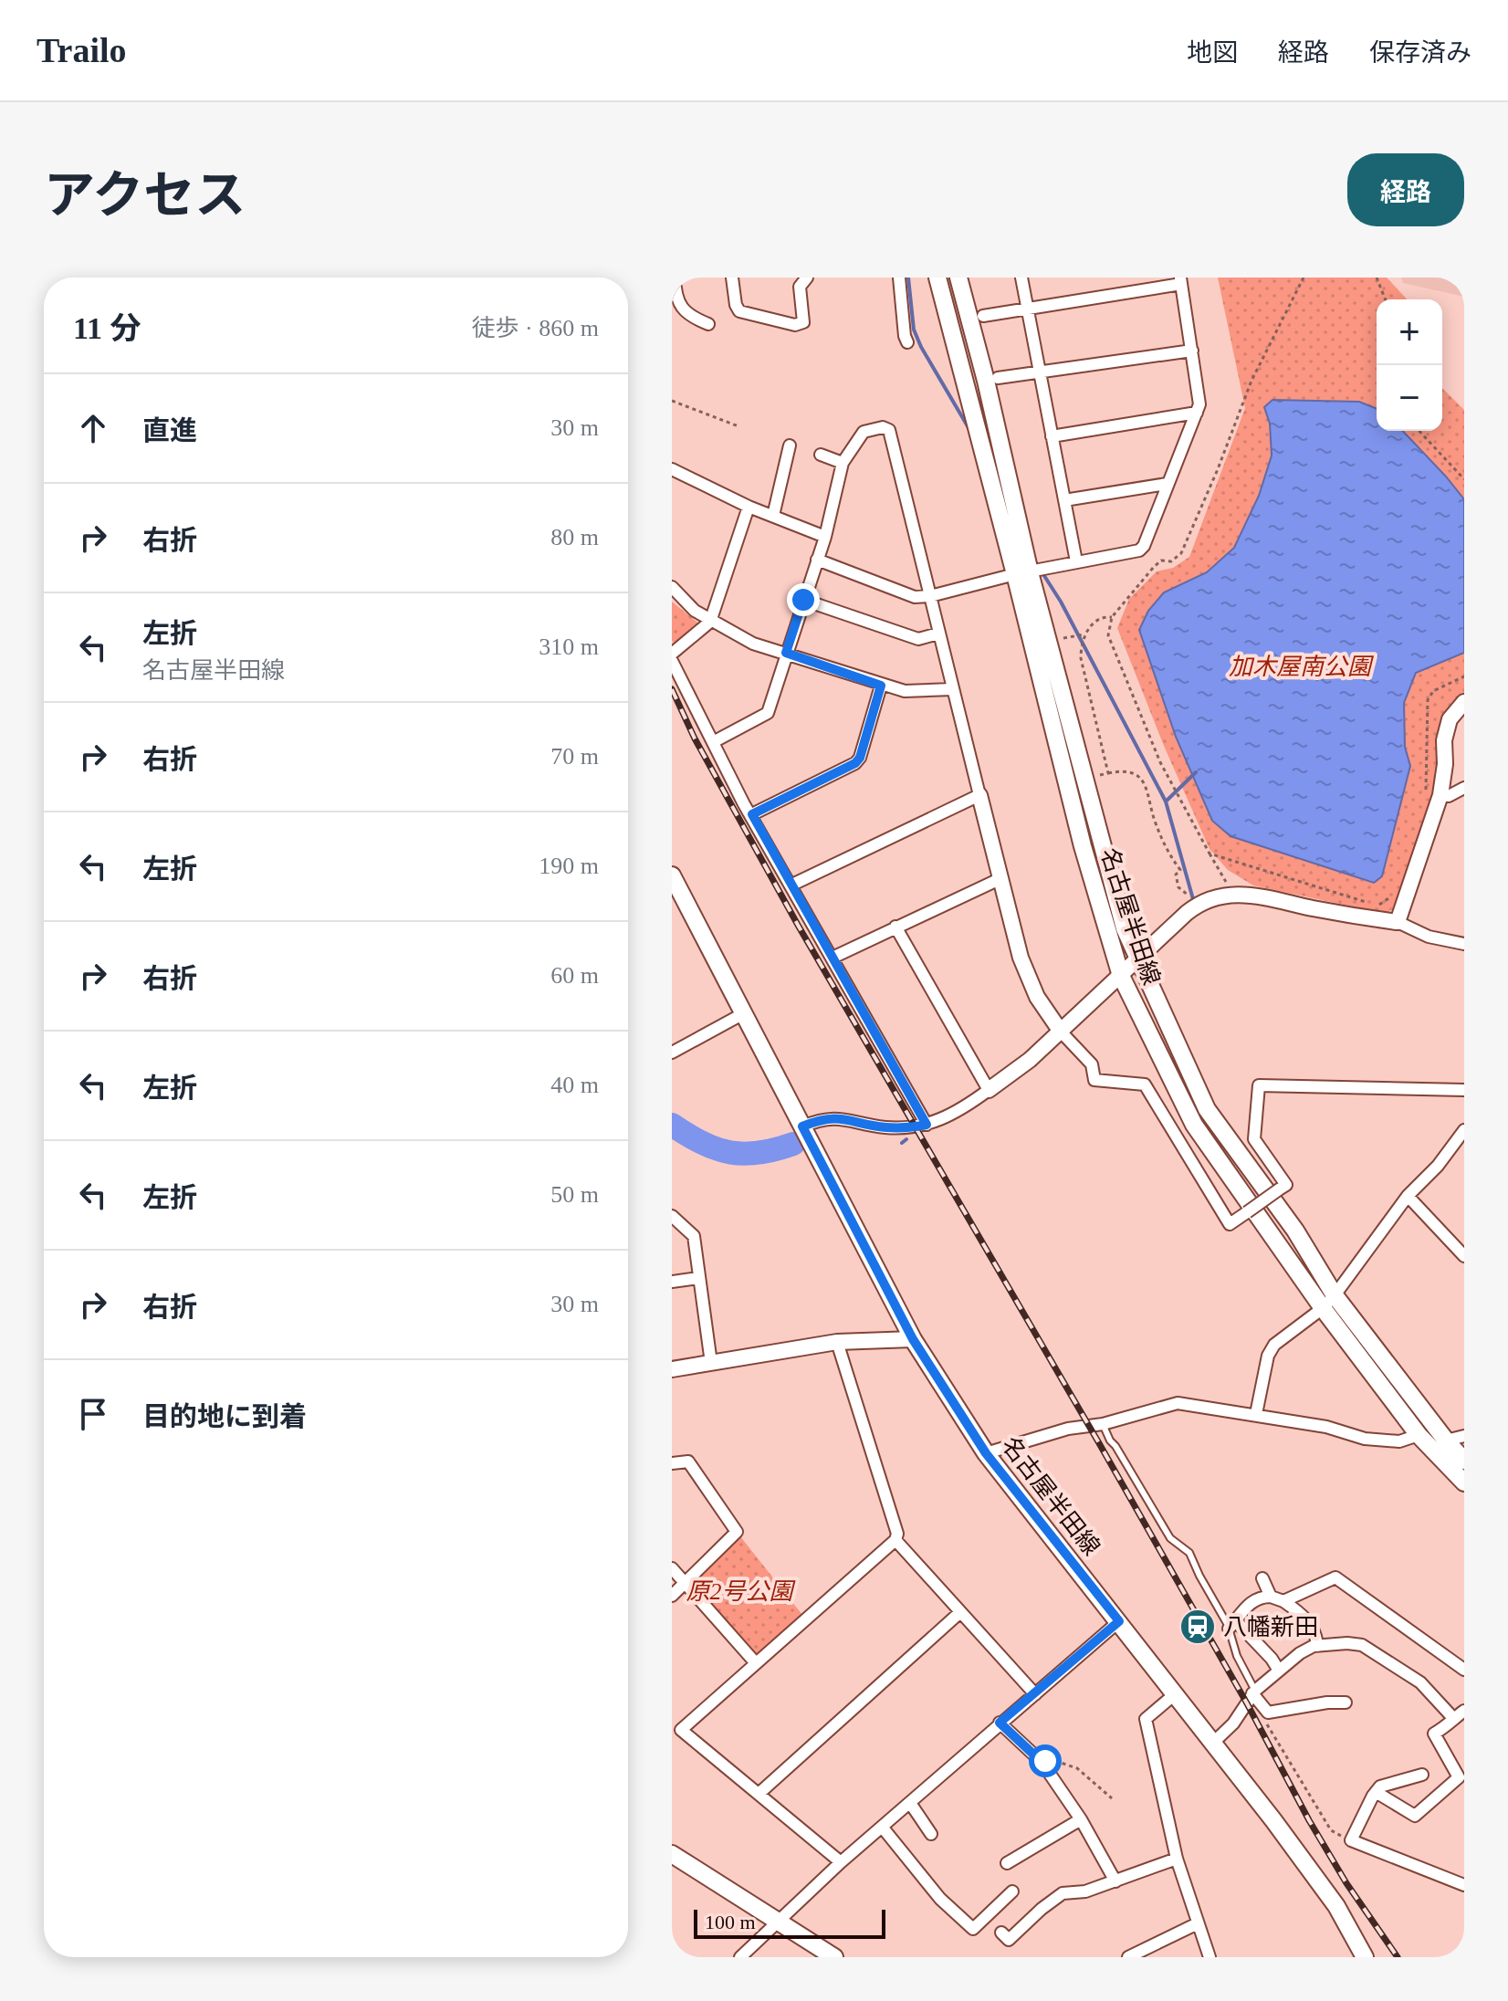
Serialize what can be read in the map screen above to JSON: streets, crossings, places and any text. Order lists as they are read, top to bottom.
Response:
{
  "streets": {
    "main road": ["名古屋半田線"]
  },
  "parks": ["加木屋南公園", "原2号公園"],
  "places": {
    "station": ["八幡新田"]
  },
  "scale_bar": "100 m",
  "page": {
    "header": "Trailo",
    "nav": ["地図", "経路", "保存済み"],
    "title": "アクセス",
    "buttons": "経路",
    "heading": ["11 分", "徒歩 · 860 m"],
    "map_buttons": ["+", "−"],
    "list": [
      ["直進", "30 m"],
      ["右折", "80 m"],
      ["左折", "名古屋半田線", "310 m"],
      ["右折", "70 m"],
      ["左折", "190 m"],
      ["右折", "60 m"],
      ["左折", "40 m"],
      ["左折", "50 m"],
      ["右折", "30 m"],
      "目的地に到着"
    ],
    "scale": "100 m"
  }
}
